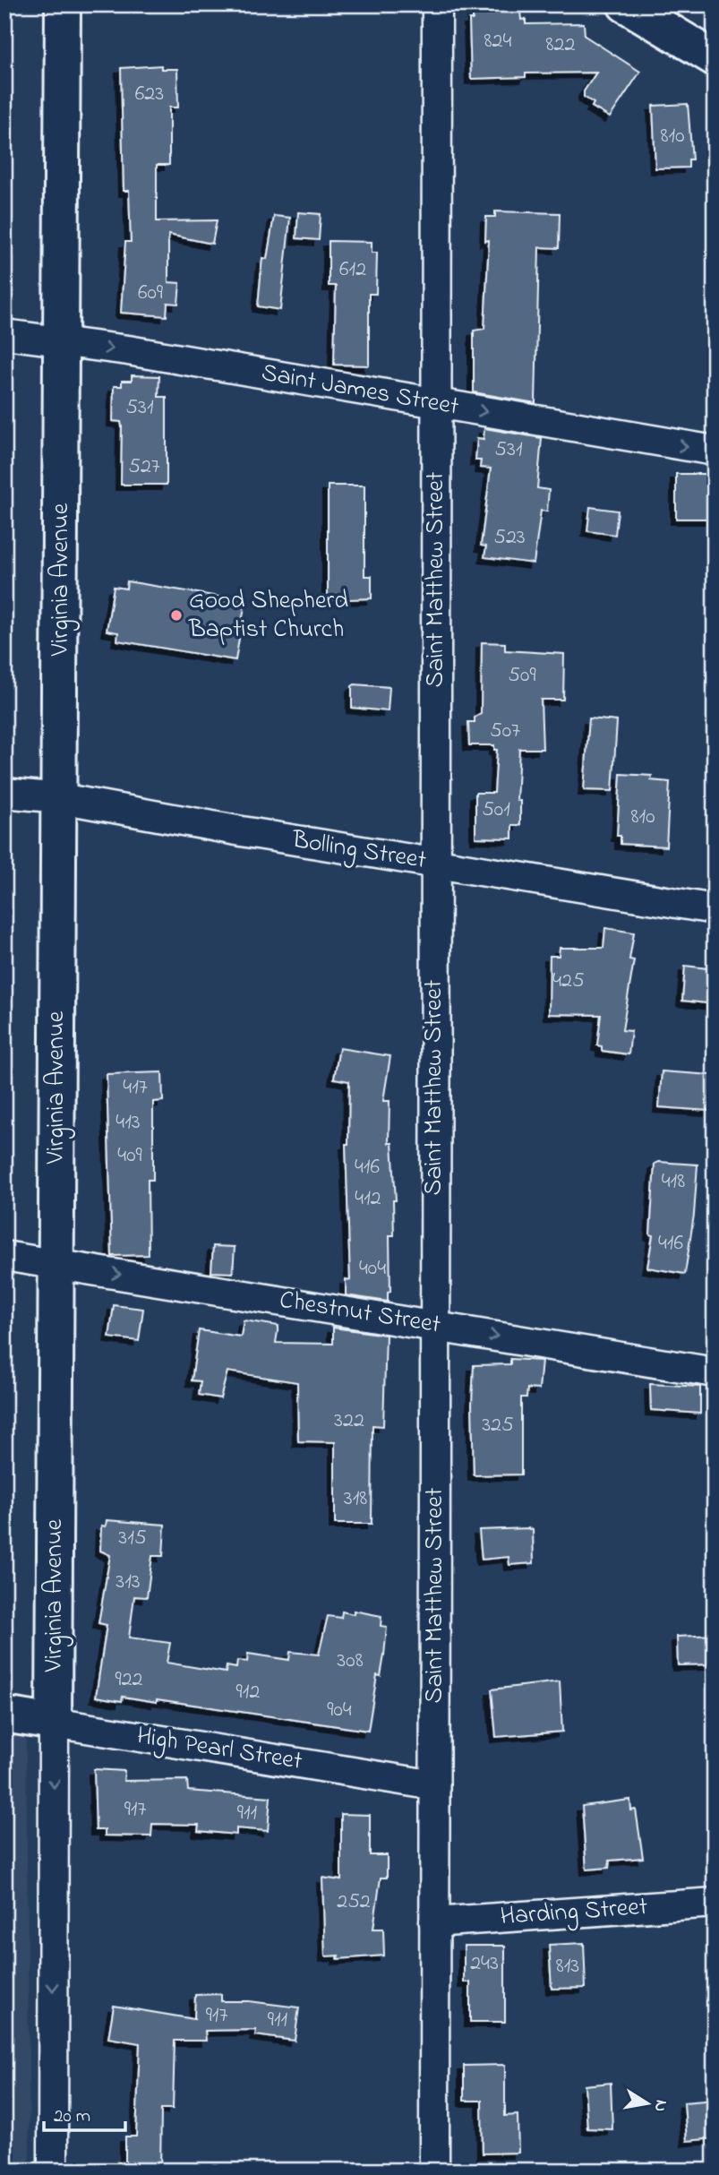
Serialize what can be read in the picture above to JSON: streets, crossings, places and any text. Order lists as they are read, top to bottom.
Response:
{
  "streets": {
    "street": [
      "Saint James Street",
      "Virginia Avenue",
      "Saint Matthew Street",
      "Bolling Street",
      "Chestnut Street",
      "High Pearl Street",
      "Harding Street"
    ]
  },
  "crossings": [
    ["Saint James Street", "Virginia Avenue"],
    ["Saint James Street", "Saint Matthew Street"],
    ["Virginia Avenue", "Bolling Street"],
    ["Virginia Avenue", "Chestnut Street"],
    ["Virginia Avenue", "High Pearl Street"],
    ["Saint Matthew Street", "Bolling Street"],
    ["Saint Matthew Street", "Chestnut Street"],
    ["Saint Matthew Street", "High Pearl Street"],
    ["Saint Matthew Street", "Harding Street"]
  ],
  "one_way": ["Saint James Street", "Chestnut Street"],
  "places": ["Good Shepherd Baptist Church"],
  "house_numbers": [
    "824",
    "822",
    "623",
    "810",
    "612",
    "609",
    "531",
    "531",
    "527",
    "523",
    "509",
    "507",
    "501",
    "810",
    "425",
    "417",
    "413",
    "409",
    "416",
    "418",
    "412",
    "416",
    "404",
    "322",
    "325",
    "318",
    "315",
    "313",
    "308",
    "922",
    "912",
    "904",
    "917",
    "911",
    "252",
    "243",
    "813",
    "917",
    "911"
  ],
  "scale_bar": "20 m",
  "north": "right"
}
